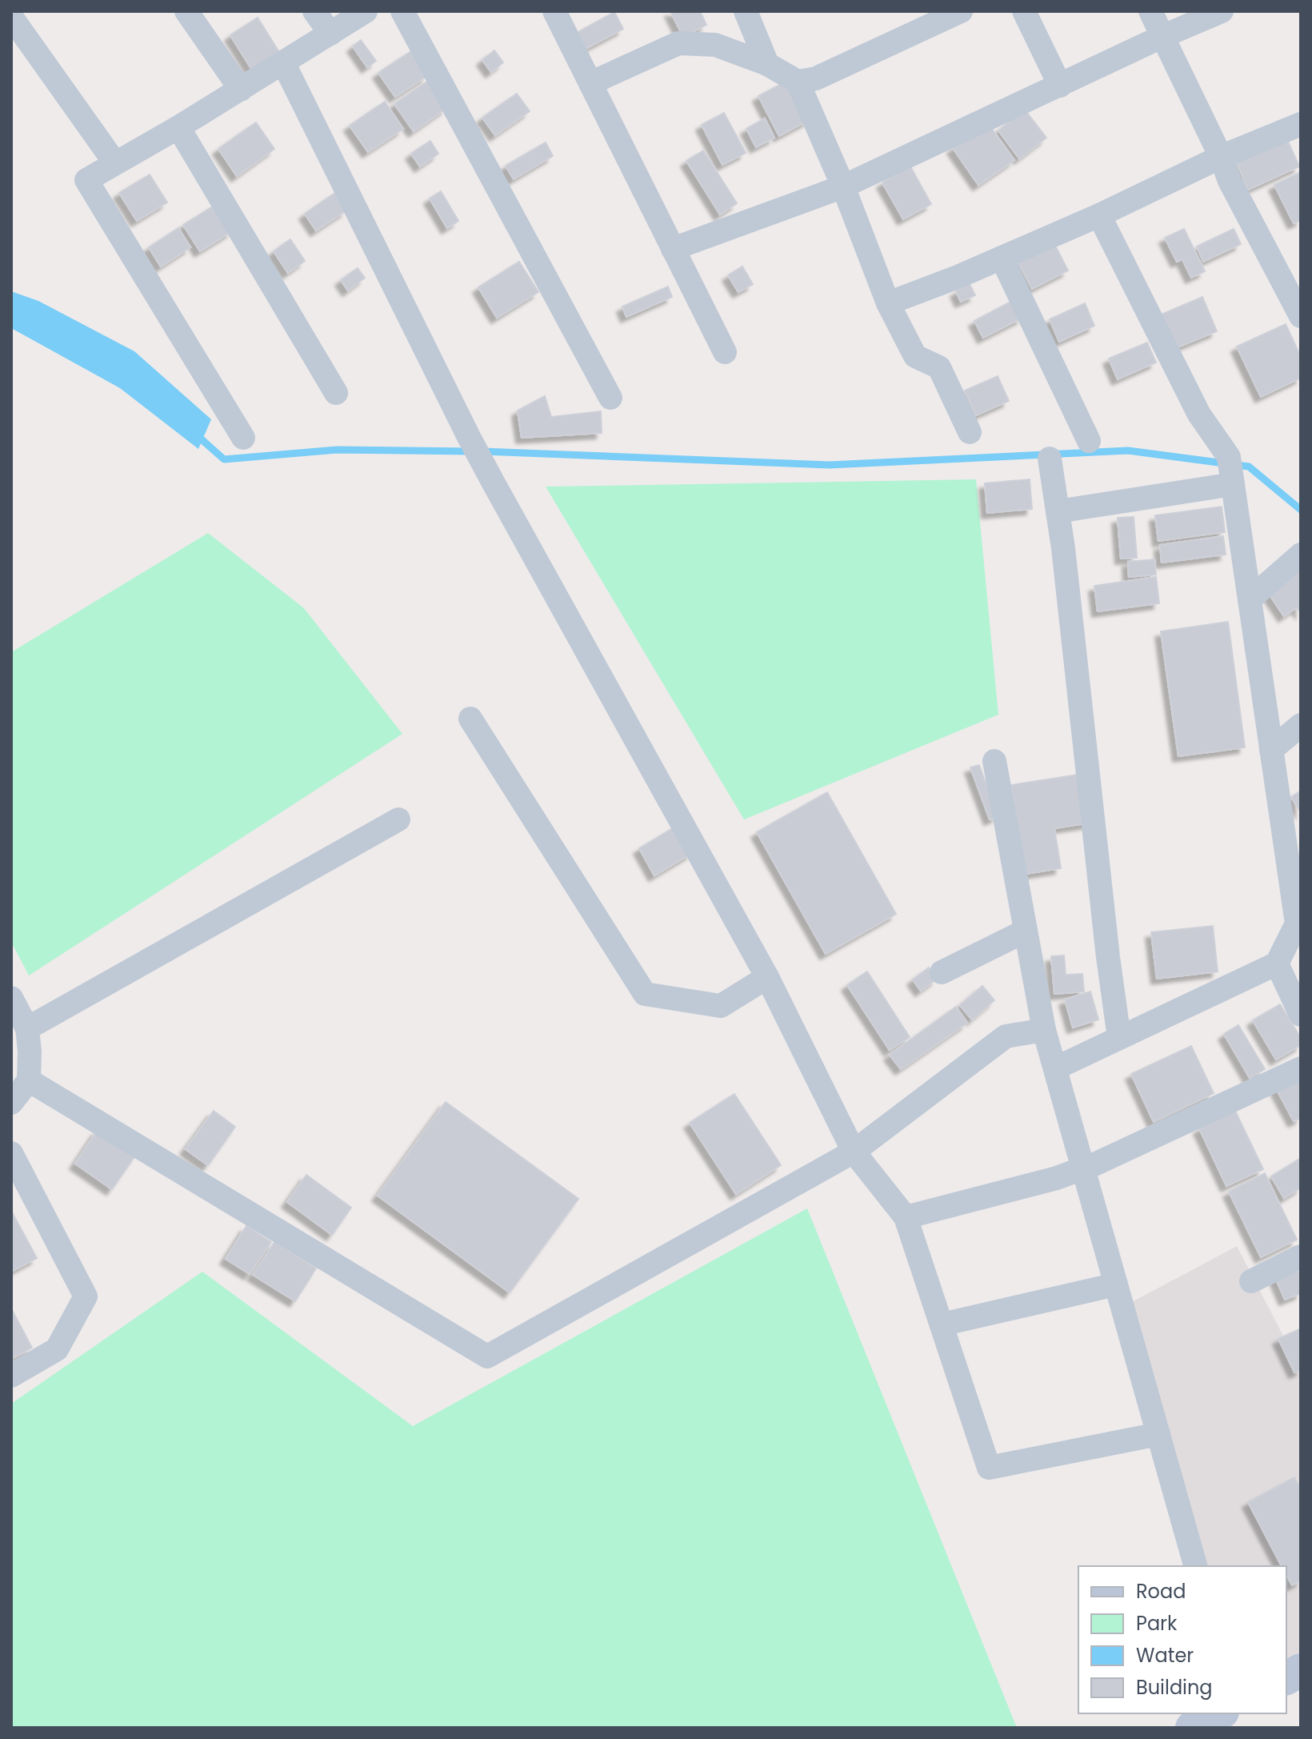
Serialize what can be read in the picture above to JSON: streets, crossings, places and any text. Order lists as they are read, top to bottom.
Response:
{
  "legend": [
    "Road",
    "Park",
    "Water",
    "Building"
  ]
}
